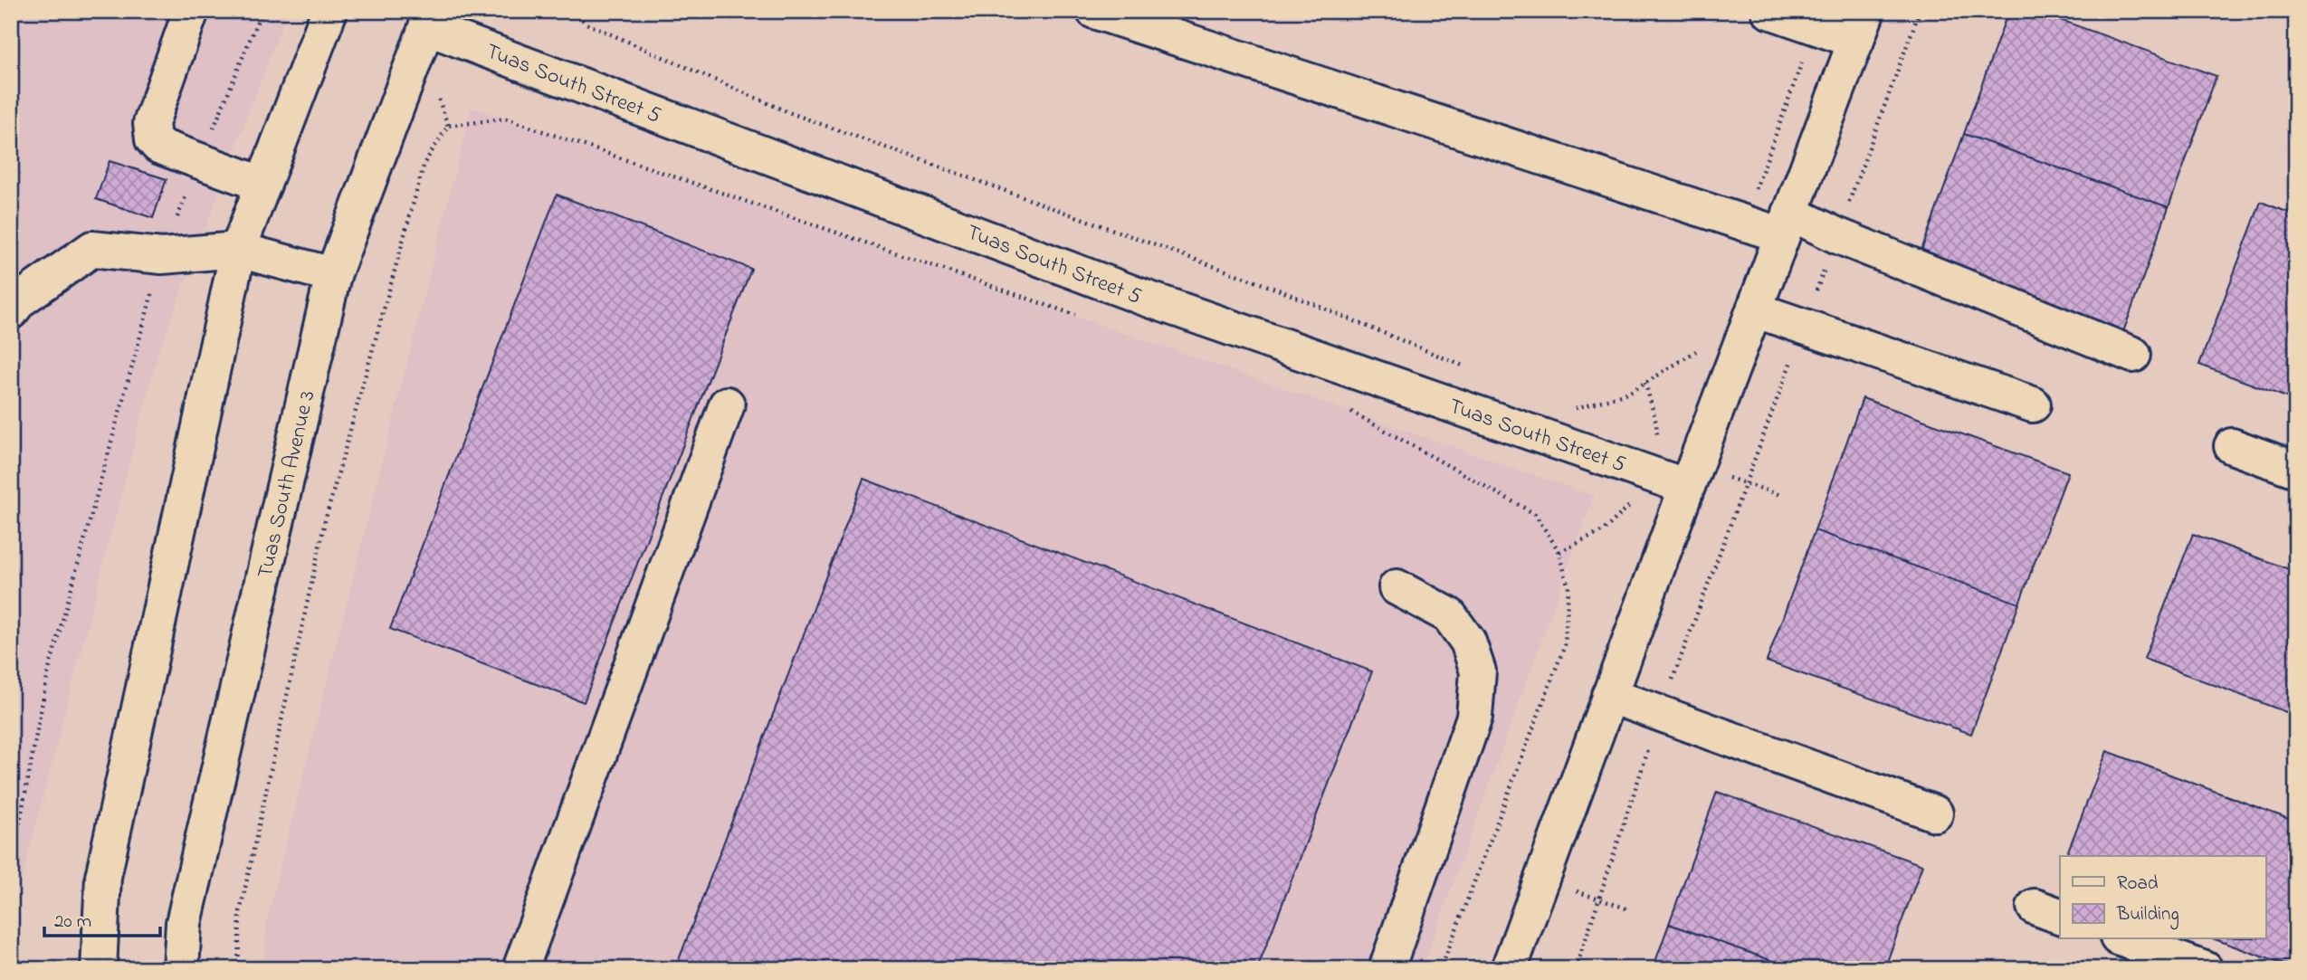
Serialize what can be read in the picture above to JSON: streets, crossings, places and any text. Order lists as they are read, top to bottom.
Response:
{
  "streets": {
    "street": ["Tuas South Street 5", "Tuas South Avenue 3"]
  },
  "crossings": [
    ["Tuas South Street 5", "Tuas South Avenue 3"]
  ],
  "legend": ["Road", "Building"],
  "scale_bar": "20 m"
}
